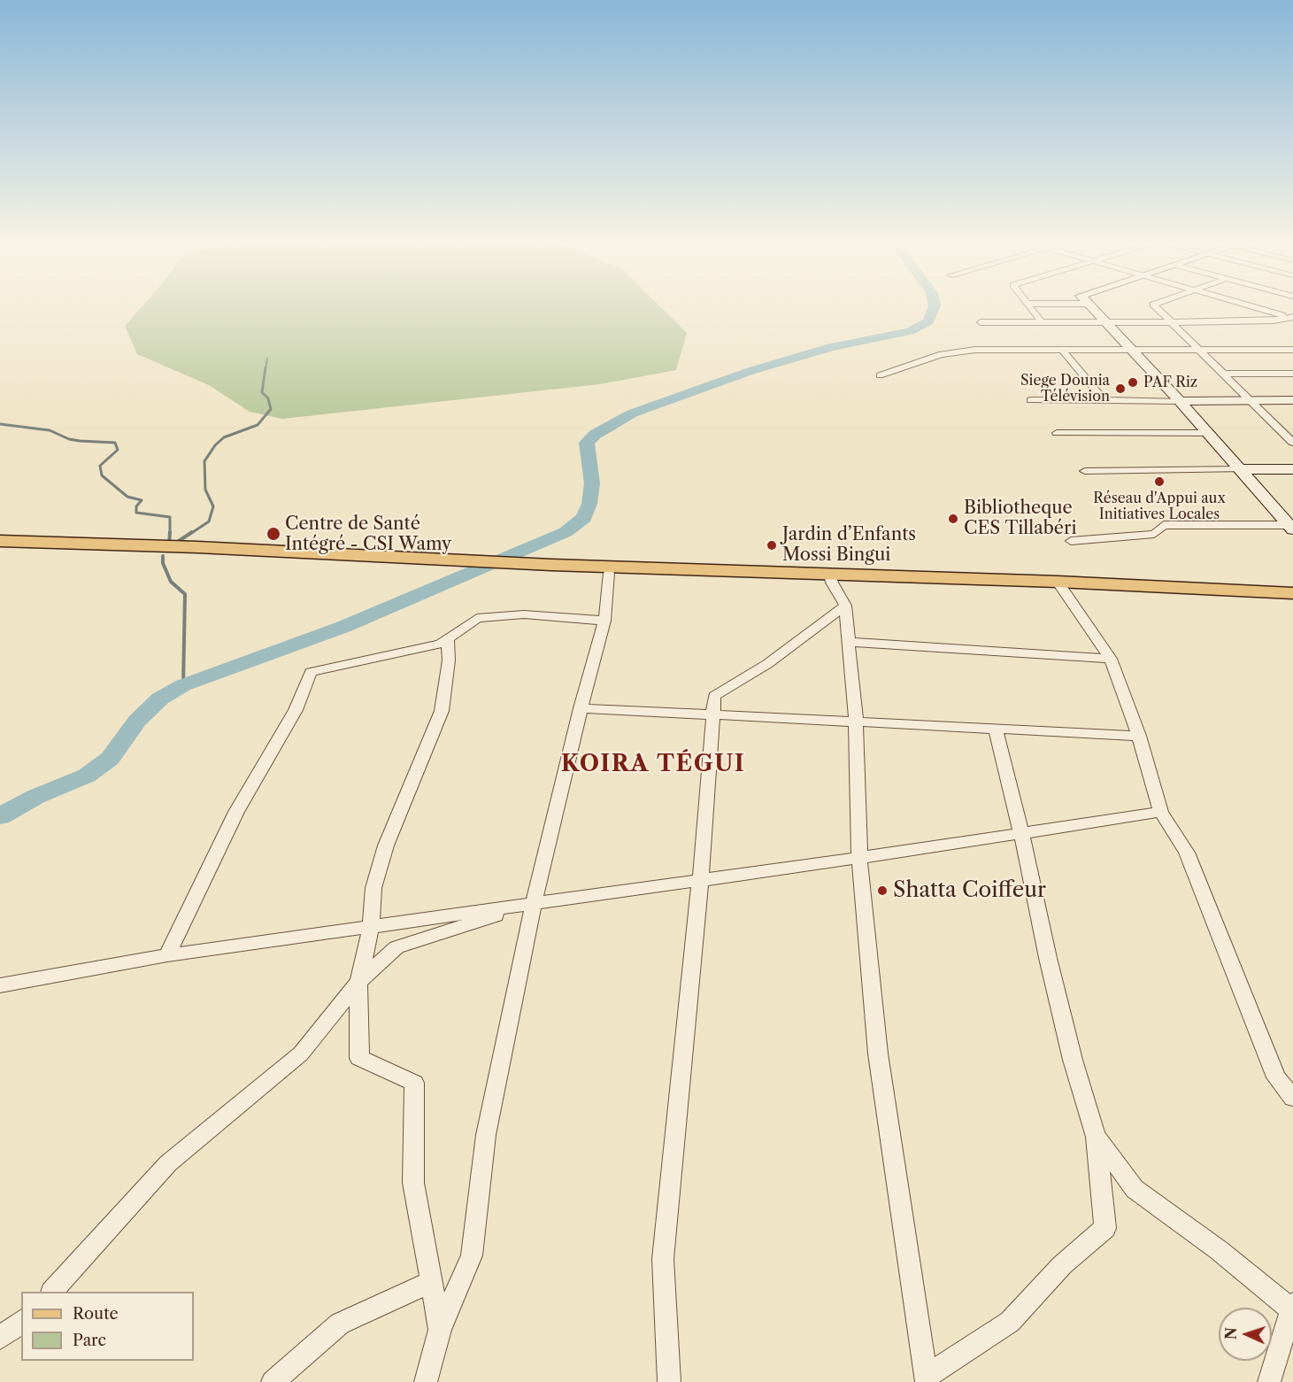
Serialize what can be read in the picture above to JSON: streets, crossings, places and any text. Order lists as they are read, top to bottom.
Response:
{
  "districts": ["KOIRA TÉGUI"],
  "places": [
    "PAF Riz",
    "Siege Dounia Télévision",
    "Réseau d'Appui aux Initiatives Locales",
    "Bibliotheque CES Tillabéri",
    "Centre de Santé Intégré - CSI Wamy",
    "Jardin d’Enfants Mossi Bingui",
    "Shatta Coiffeur"
  ],
  "legend": ["Route", "Parc"],
  "north": "left"
}
